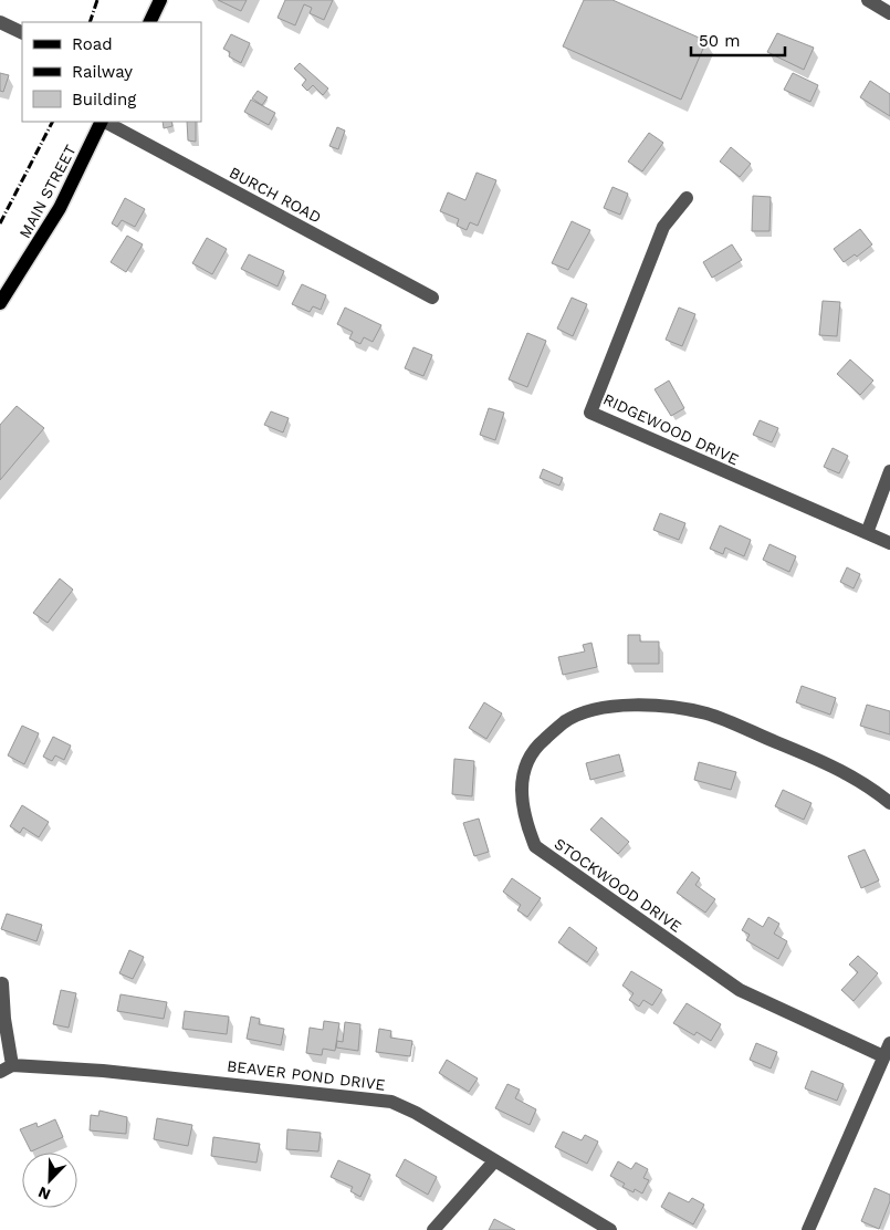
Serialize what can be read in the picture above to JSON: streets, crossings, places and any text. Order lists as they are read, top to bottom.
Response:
{
  "streets": {
    "main road": ["MAIN STREET"],
    "street": [
      "BURCH ROAD",
      "RIDGEWOOD DRIVE",
      "STOCKWOOD DRIVE",
      "BEAVER POND DRIVE"
    ]
  },
  "legend": ["Road", "Railway", "Building"],
  "scale_bar": "50 m",
  "north": "bottom left"
}
